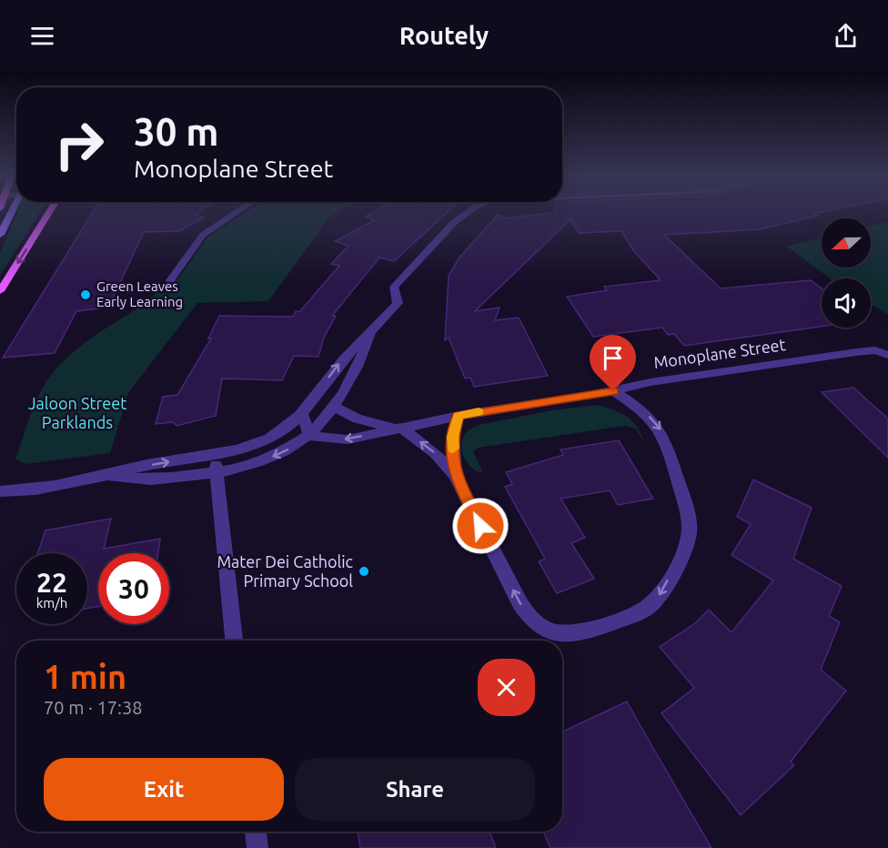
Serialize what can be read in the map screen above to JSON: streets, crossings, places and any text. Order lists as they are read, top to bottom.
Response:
{
  "streets": {
    "street": ["Monoplane Street"]
  },
  "parks": ["Jaloon Street Parklands"],
  "places": ["Green Leaves Early Learning", "Mater Dei Catholic Primary School"],
  "north": "left",
  "page": {
    "header": "Routely",
    "turn": ["30 m", "Monoplane Street"],
    "speed": "22 km/h",
    "limit": "30",
    "heading": ["1 min", "70 m · 17:38"],
    "buttons": ["Exit", "Share"]
  }
}
